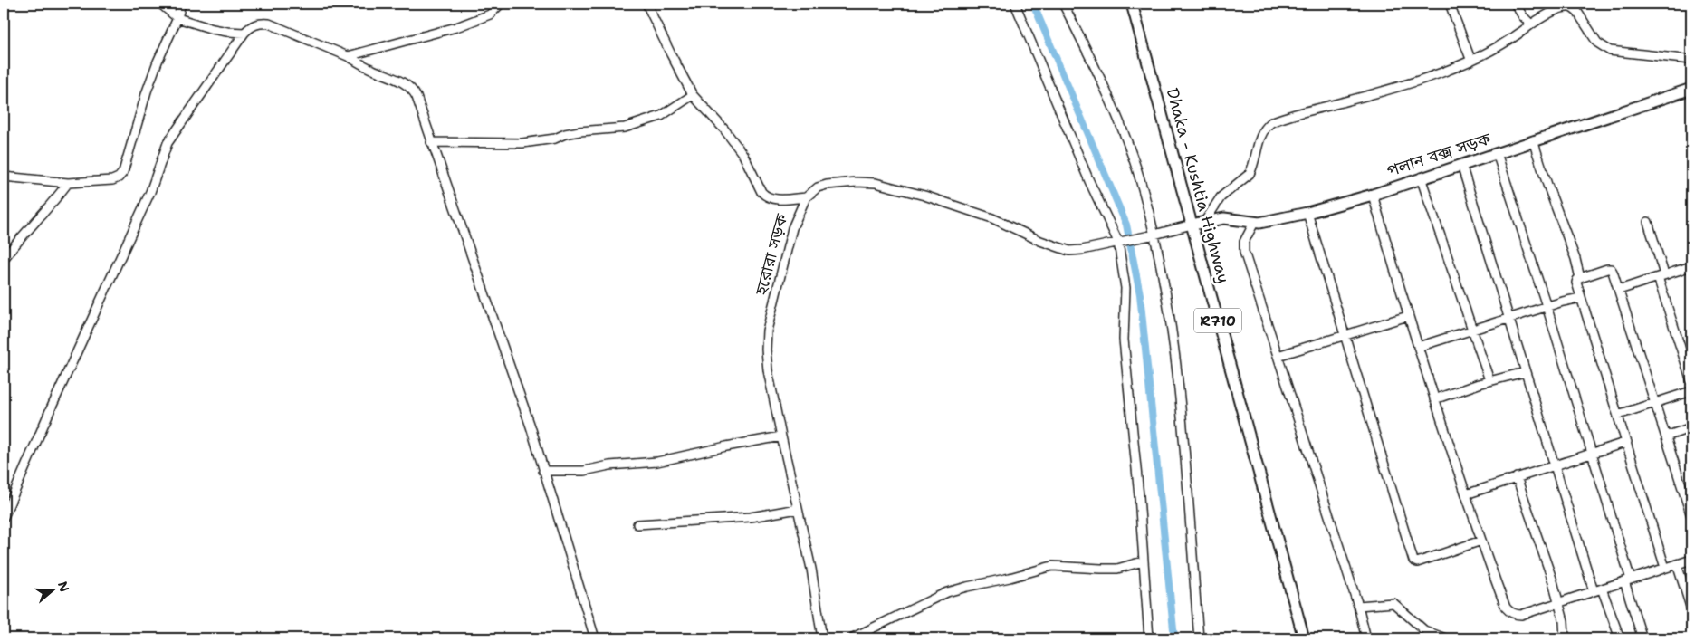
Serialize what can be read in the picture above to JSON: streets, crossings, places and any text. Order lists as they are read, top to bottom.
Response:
{
  "streets": {
    "main road": ["পলান বক্স সড়ক", "Dhaka - Kushtia Highway", "R710"],
    "street": ["হরোরা সড়ক"]
  },
  "crossings": [
    ["পলান বক্স সড়ক", "Dhaka - Kushtia Highway"]
  ],
  "north": "right"
}
